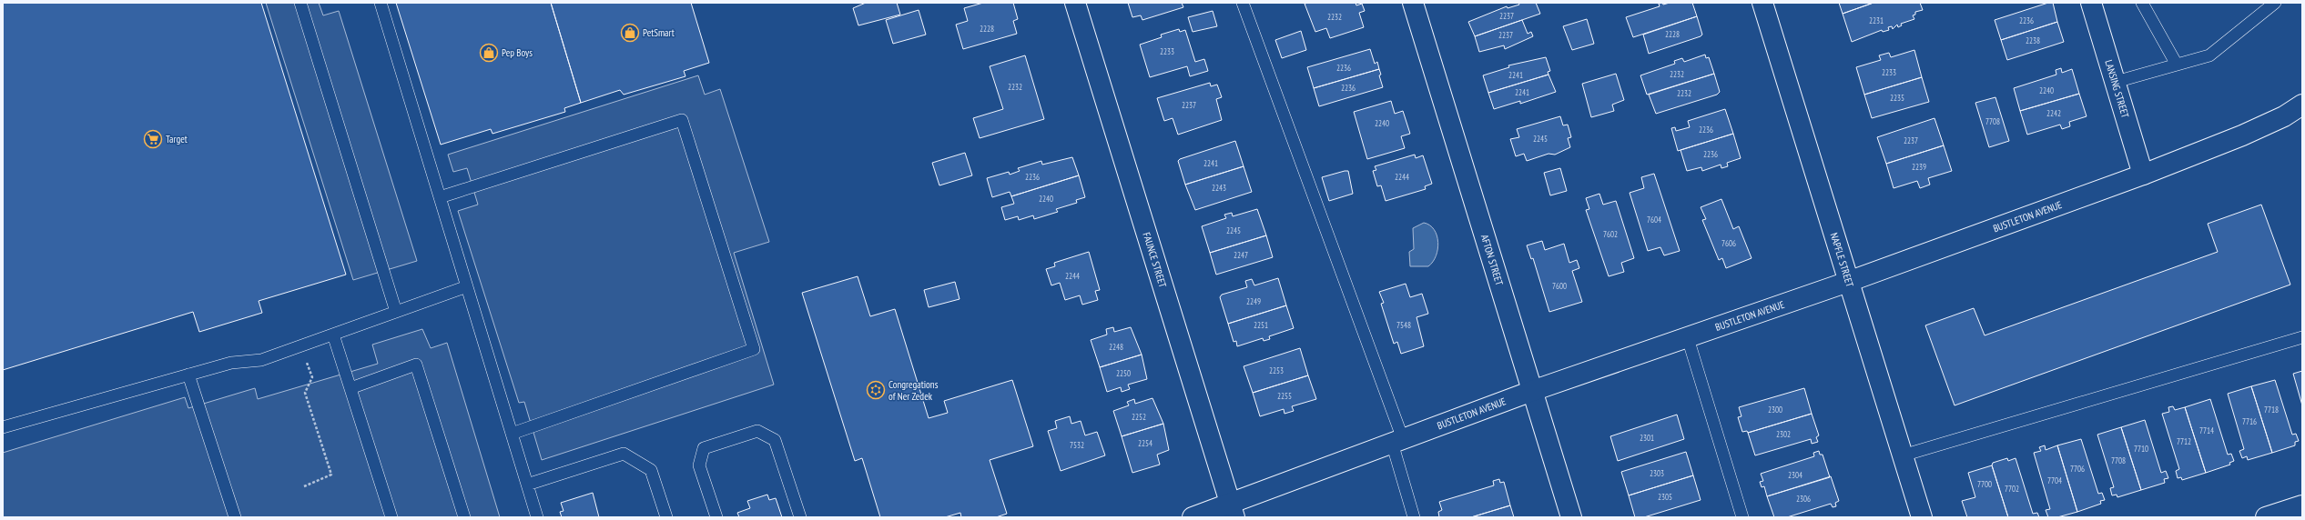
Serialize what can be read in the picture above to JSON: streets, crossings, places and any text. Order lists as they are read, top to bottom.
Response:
{
  "streets": {
    "street": [
      "LANSING STREET",
      "BUSTLETON AVENUE",
      "FAUNCE STREET",
      "AFTON STREET",
      "NAPFLE STREET"
    ]
  },
  "crossings": [
    ["LANSING STREET", "BUSTLETON AVENUE"],
    ["BUSTLETON AVENUE", "FAUNCE STREET"],
    ["BUSTLETON AVENUE", "AFTON STREET"],
    ["BUSTLETON AVENUE", "NAPFLE STREET"]
  ],
  "places": {
    "shop": ["PetSmart", "Pep Boys"],
    "supermarket": ["Target"],
    "synagogue": ["Congregations of Ner Zedek"]
  },
  "house_numbers": [
    "2237",
    "2232",
    "2231",
    "2236",
    "2228",
    "2228",
    "2237",
    "2238",
    "2233",
    "2236",
    "2233",
    "2232",
    "2241",
    "2232",
    "2236",
    "2240",
    "2241",
    "2232",
    "2235",
    "2237",
    "2242",
    "7708",
    "2240",
    "2236",
    "2245",
    "2237",
    "2236",
    "2241",
    "2239",
    "2236",
    "2244",
    "2243",
    "2240",
    "7604",
    "2245",
    "7602",
    "7606",
    "2247",
    "2244",
    "7600",
    "2249",
    "2251",
    "7548",
    "2248",
    "2253",
    "2250",
    "2255",
    "2300",
    "7718",
    "2252",
    "7716",
    "7714",
    "2302",
    "2301",
    "7712",
    "2254",
    "7532",
    "7710",
    "7708",
    "7706",
    "2303",
    "2304",
    "7704",
    "7700",
    "7702",
    "2305",
    "2306"
  ]
}
